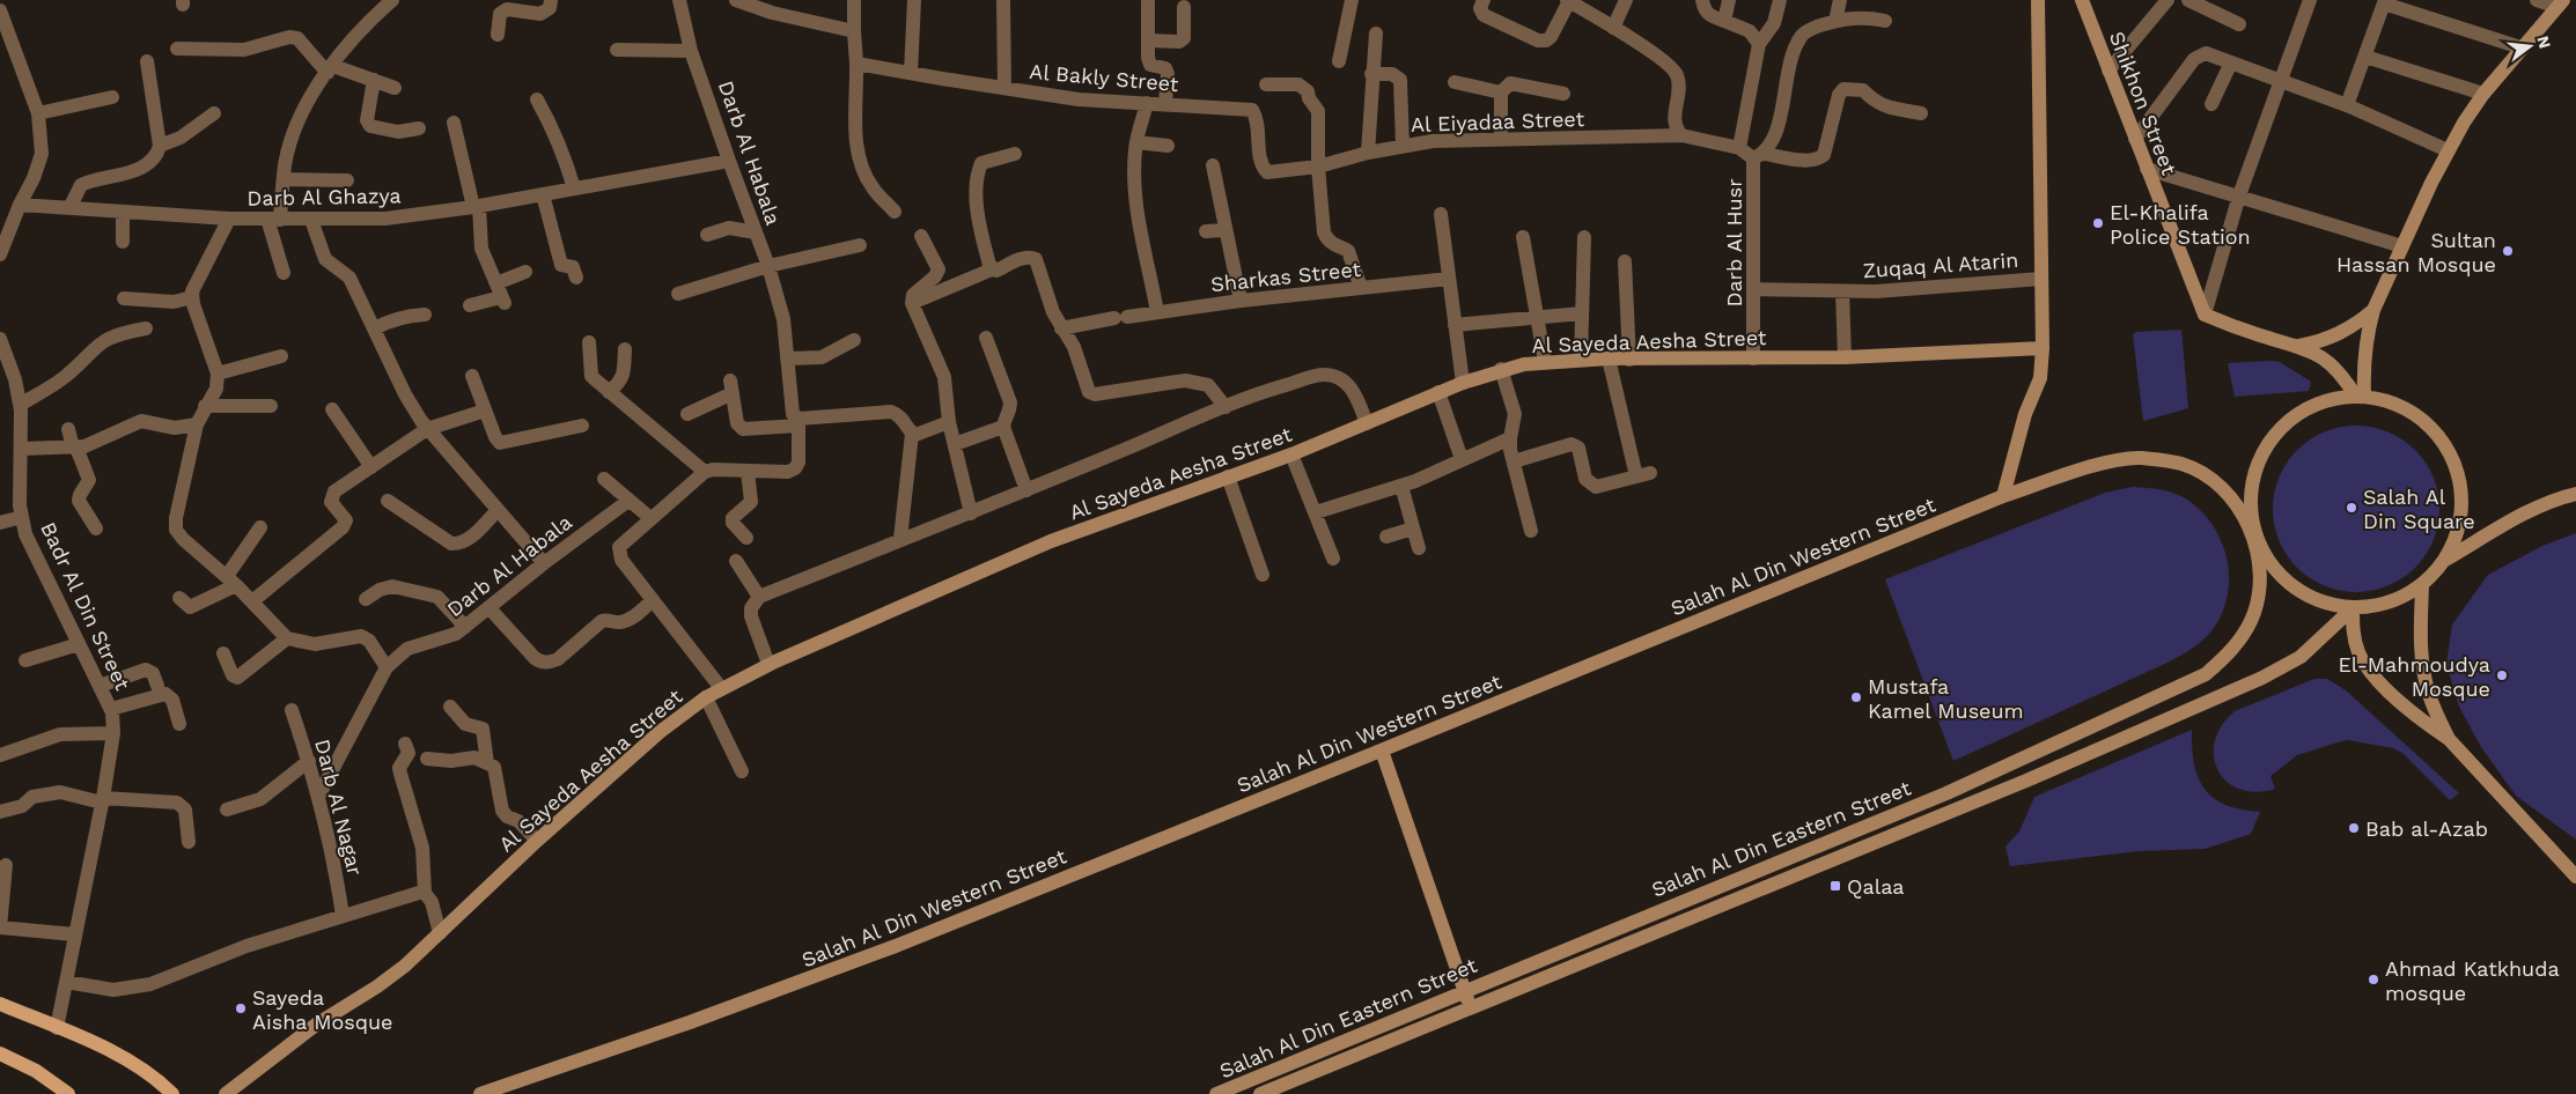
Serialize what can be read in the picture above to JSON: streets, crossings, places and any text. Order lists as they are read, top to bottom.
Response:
{
  "streets": {
    "main road": [
      "Shikhon Street",
      "Al Sayeda Aesha Street",
      "Salah Al Din Western Street",
      "Salah Al Din Eastern Street"
    ],
    "street": [
      "Al Bakly Street",
      "Al Eiyadaa Street",
      "Darb Al Habala",
      "Darb Al Ghazya",
      "Darb Al Husr",
      "Zuqaq Al Atarin",
      "Sharkas Street",
      "Badr Al Din Street",
      "Darb Al Nagar"
    ]
  },
  "crossings": [
    ["Al Bakly Street", "Al Eiyadaa Street"],
    ["Al Eiyadaa Street", "Darb Al Husr"],
    ["Darb Al Habala", "Darb Al Ghazya"],
    ["Darb Al Habala", "Darb Al Nagar"],
    ["Darb Al Husr", "Zuqaq Al Atarin"],
    ["Darb Al Husr", "Al Sayeda Aesha Street"],
    ["Zuqaq Al Atarin", "Al Sayeda Aesha Street"],
    ["Salah Al Din Western Street", "Salah Al Din Eastern Street"]
  ],
  "places": {
    "other": [
      "El-Khalifa Police Station",
      "Sultan Hassan Mosque",
      "Salah Al Din Square",
      "El-Mahmoudya Mosque",
      "Mustafa Kamel Museum",
      "Bab al-Azab",
      "Ahmad Katkhuda mosque",
      "Sayeda Aisha Mosque"
    ],
    "transit": ["Qalaa"]
  },
  "north": "right"
}
